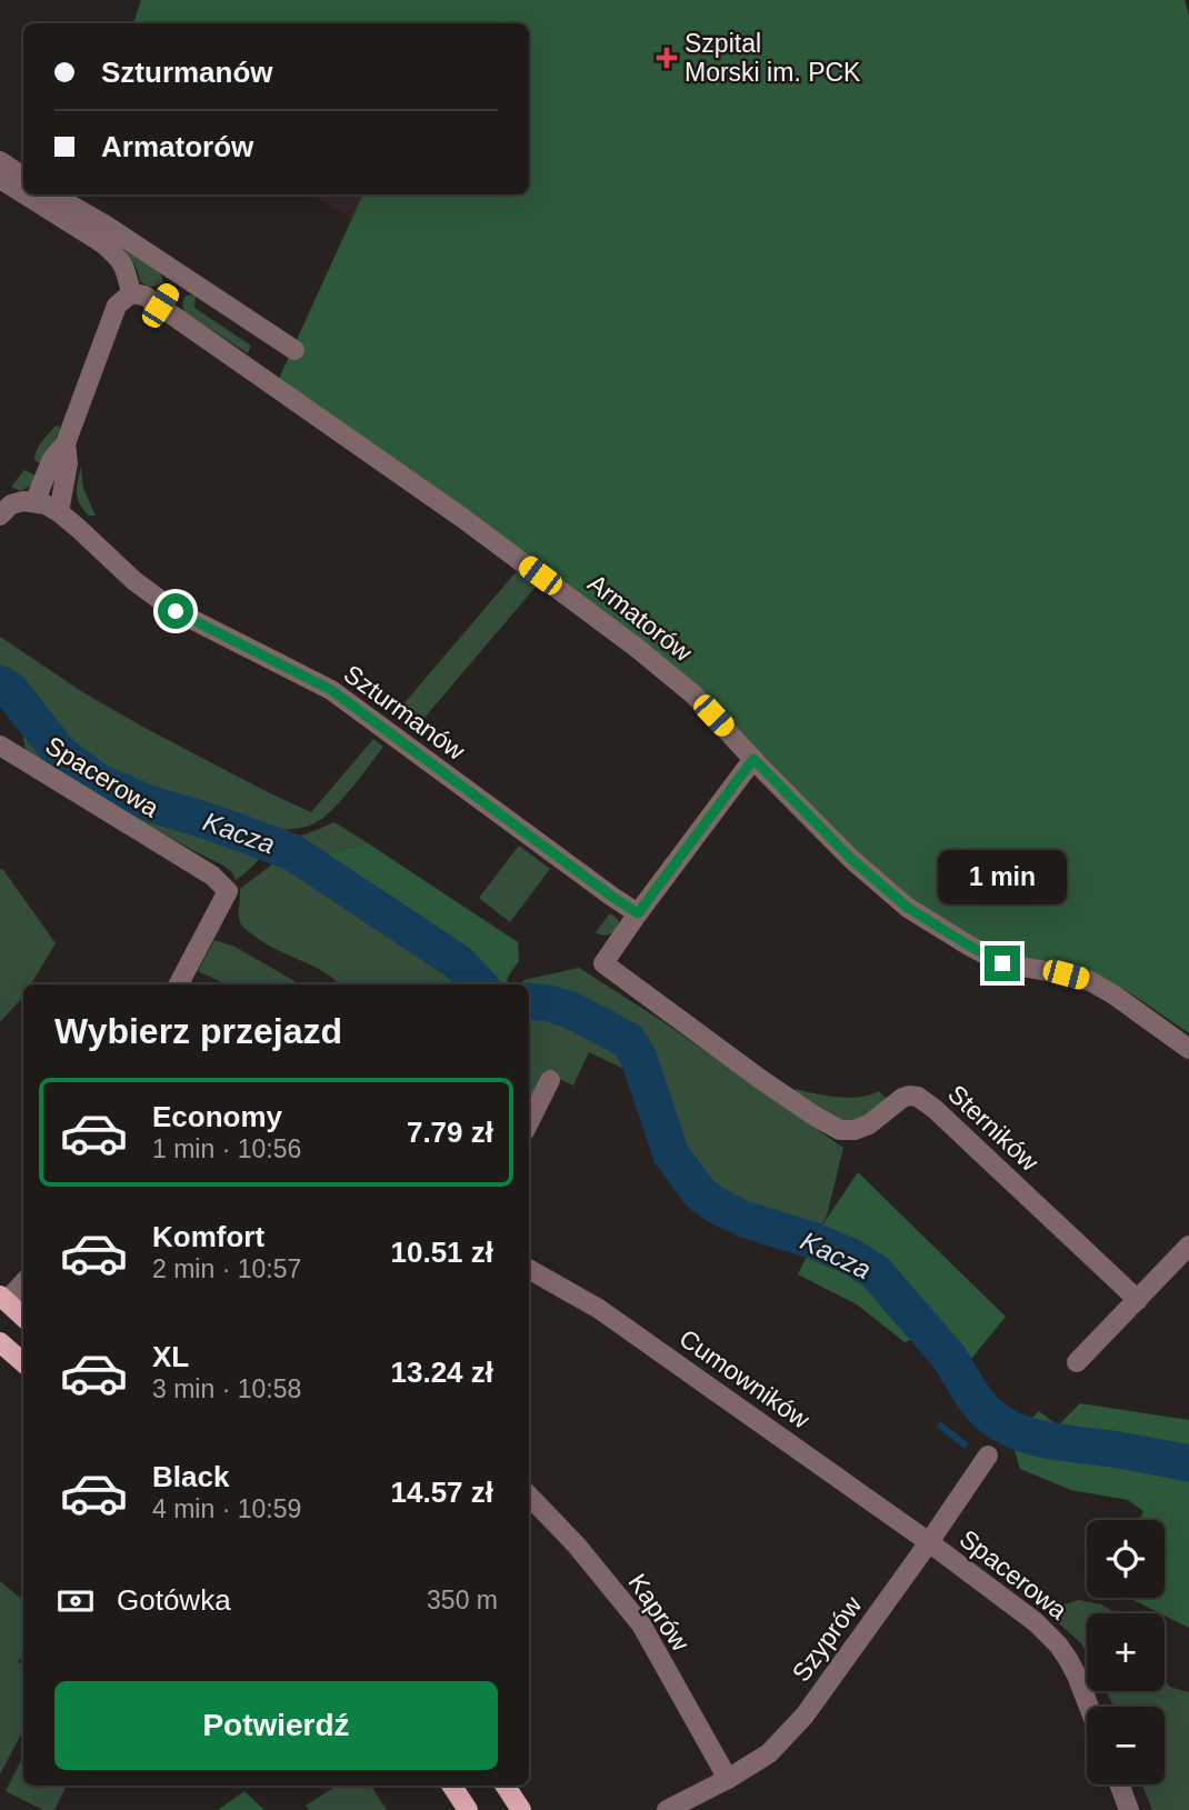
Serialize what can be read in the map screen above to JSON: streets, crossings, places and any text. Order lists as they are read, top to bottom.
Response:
{
  "streets": {
    "street": [
      "Armatorów",
      "Szturmanów",
      "Spacerowa",
      "Sterników",
      "Cumowników",
      "Kaprów",
      "Szyprów"
    ]
  },
  "crossings": [
    ["Szturmanów", "Sterników"],
    ["Spacerowa", "Cumowników"],
    ["Spacerowa", "Szyprów"],
    ["Cumowników", "Szyprów"],
    ["Kaprów", "Szyprów"]
  ],
  "water": ["Kacza"],
  "places": {
    "health": ["Szpital Morski im. PCK"]
  },
  "page": {
    "banner": ["Szturmanów", "Armatorów"],
    "bubble": "1 min",
    "heading": "Wybierz przejazd",
    "list": [
      {
        "name": "Economy",
        "note": "1 min · 10:56",
        "value": "7.79 zł"
      },
      {
        "name": "Komfort",
        "note": "2 min · 10:57",
        "value": "10.51 zł"
      },
      {
        "name": "XL",
        "note": "3 min · 10:58",
        "value": "13.24 zł"
      },
      {
        "name": "Black",
        "note": "4 min · 10:59",
        "value": "14.57 zł"
      }
    ],
    "map_buttons": ["+", "−"],
    "pay": ["Gotówka", "350 m"],
    "buttons": "Potwierdź"
  }
}
